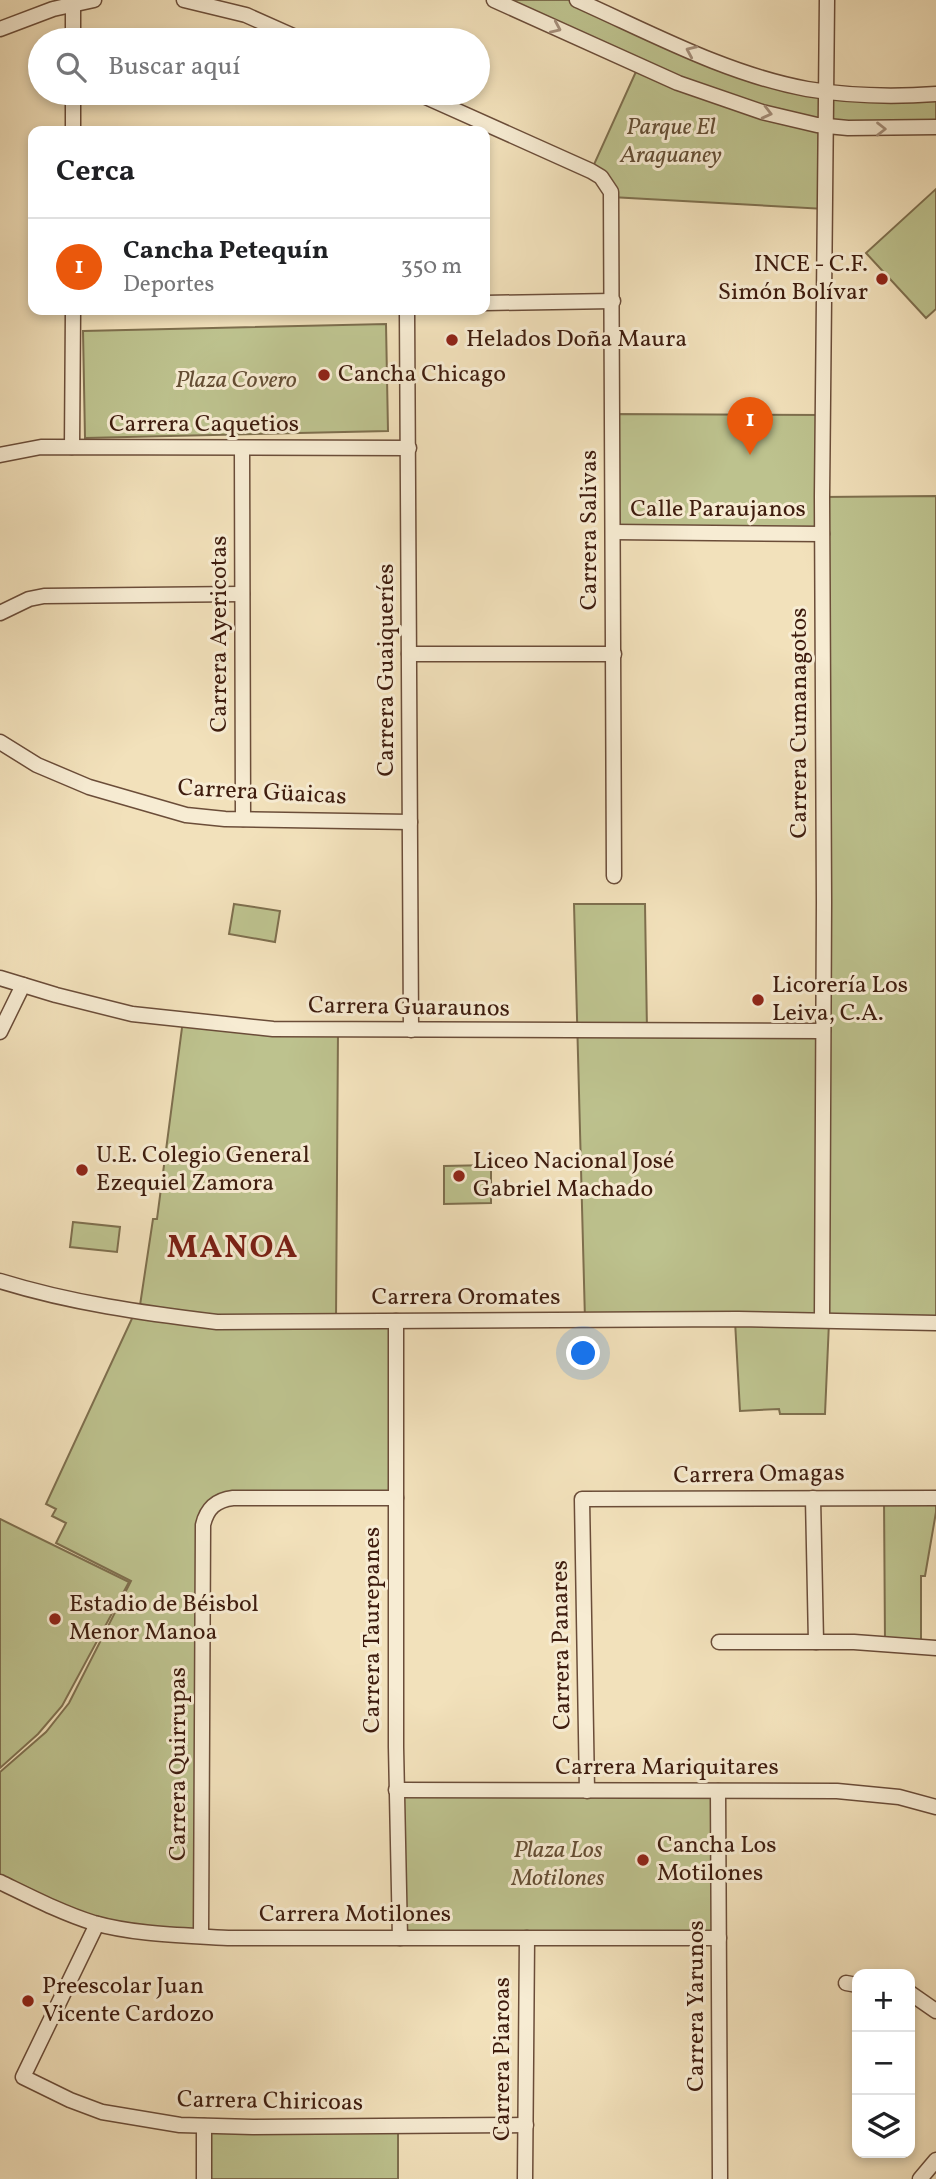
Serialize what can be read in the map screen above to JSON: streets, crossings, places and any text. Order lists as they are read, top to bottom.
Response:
{
  "streets": {
    "street": [
      "Carrera Caquetios",
      "Calle Paraujanos",
      "Carrera Salivas",
      "Carrera Ayericotas",
      "Carrera Guaiqueríes",
      "Carrera Cumanagotos",
      "Carrera Güaicas",
      "Carrera Guaraunos",
      "Carrera Oromates",
      "Carrera Omagas",
      "Carrera Taurepanes",
      "Carrera Panares",
      "Carrera Quirrupas",
      "Carrera Mariquitares",
      "Carrera Motilones",
      "Carrera Yarunos",
      "Carrera Piaroas",
      "Carrera Chiricoas"
    ]
  },
  "crossings": [
    ["Carrera Caquetios", "Carrera Ayericotas"],
    ["Carrera Caquetios", "Carrera Guaiqueríes"],
    ["Calle Paraujanos", "Carrera Salivas"],
    ["Calle Paraujanos", "Carrera Cumanagotos"],
    ["Carrera Ayericotas", "Carrera Güaicas"],
    ["Carrera Guaiqueríes", "Carrera Güaicas"],
    ["Carrera Guaiqueríes", "Carrera Guaraunos"],
    ["Carrera Cumanagotos", "Carrera Guaraunos"],
    ["Carrera Cumanagotos", "Carrera Oromates"],
    ["Carrera Oromates", "Carrera Taurepanes"],
    ["Carrera Omagas", "Carrera Panares"],
    ["Carrera Taurepanes", "Carrera Quirrupas"],
    ["Carrera Taurepanes", "Carrera Mariquitares"],
    ["Carrera Taurepanes", "Carrera Motilones"],
    ["Carrera Panares", "Carrera Mariquitares"],
    ["Carrera Quirrupas", "Carrera Motilones"],
    ["Carrera Mariquitares", "Carrera Yarunos"],
    ["Carrera Motilones", "Carrera Yarunos"],
    ["Carrera Motilones", "Carrera Piaroas"],
    ["Carrera Motilones", "Carrera Chiricoas"],
    ["Carrera Piaroas", "Carrera Chiricoas"]
  ],
  "districts": ["MANOA"],
  "parks": ["Parque El Araguaney", "Plaza Covero", "Plaza Los Motilones"],
  "places": [
    "INCE - C.F. Simón Bolívar",
    "Helados Doña Maura",
    "Cancha Chicago",
    "Licorería Los Leiva, C.A.",
    "U.E. Colegio General Ezequiel Zamora",
    "Liceo Nacional José Gabriel Machado",
    "Estadio de Béisbol Menor Manoa",
    "Cancha Los Motilones",
    "Preescolar Juan Vicente Cardozo"
  ],
  "page": {
    "search": "Buscar aquí",
    "heading": "Cerca",
    "list": [
      {
        "mark": "1",
        "name": "Cancha Petequín",
        "note": "Deportes",
        "value": "350 m"
      }
    ],
    "pins": "1",
    "map_buttons": ["+", "−"]
  }
}
